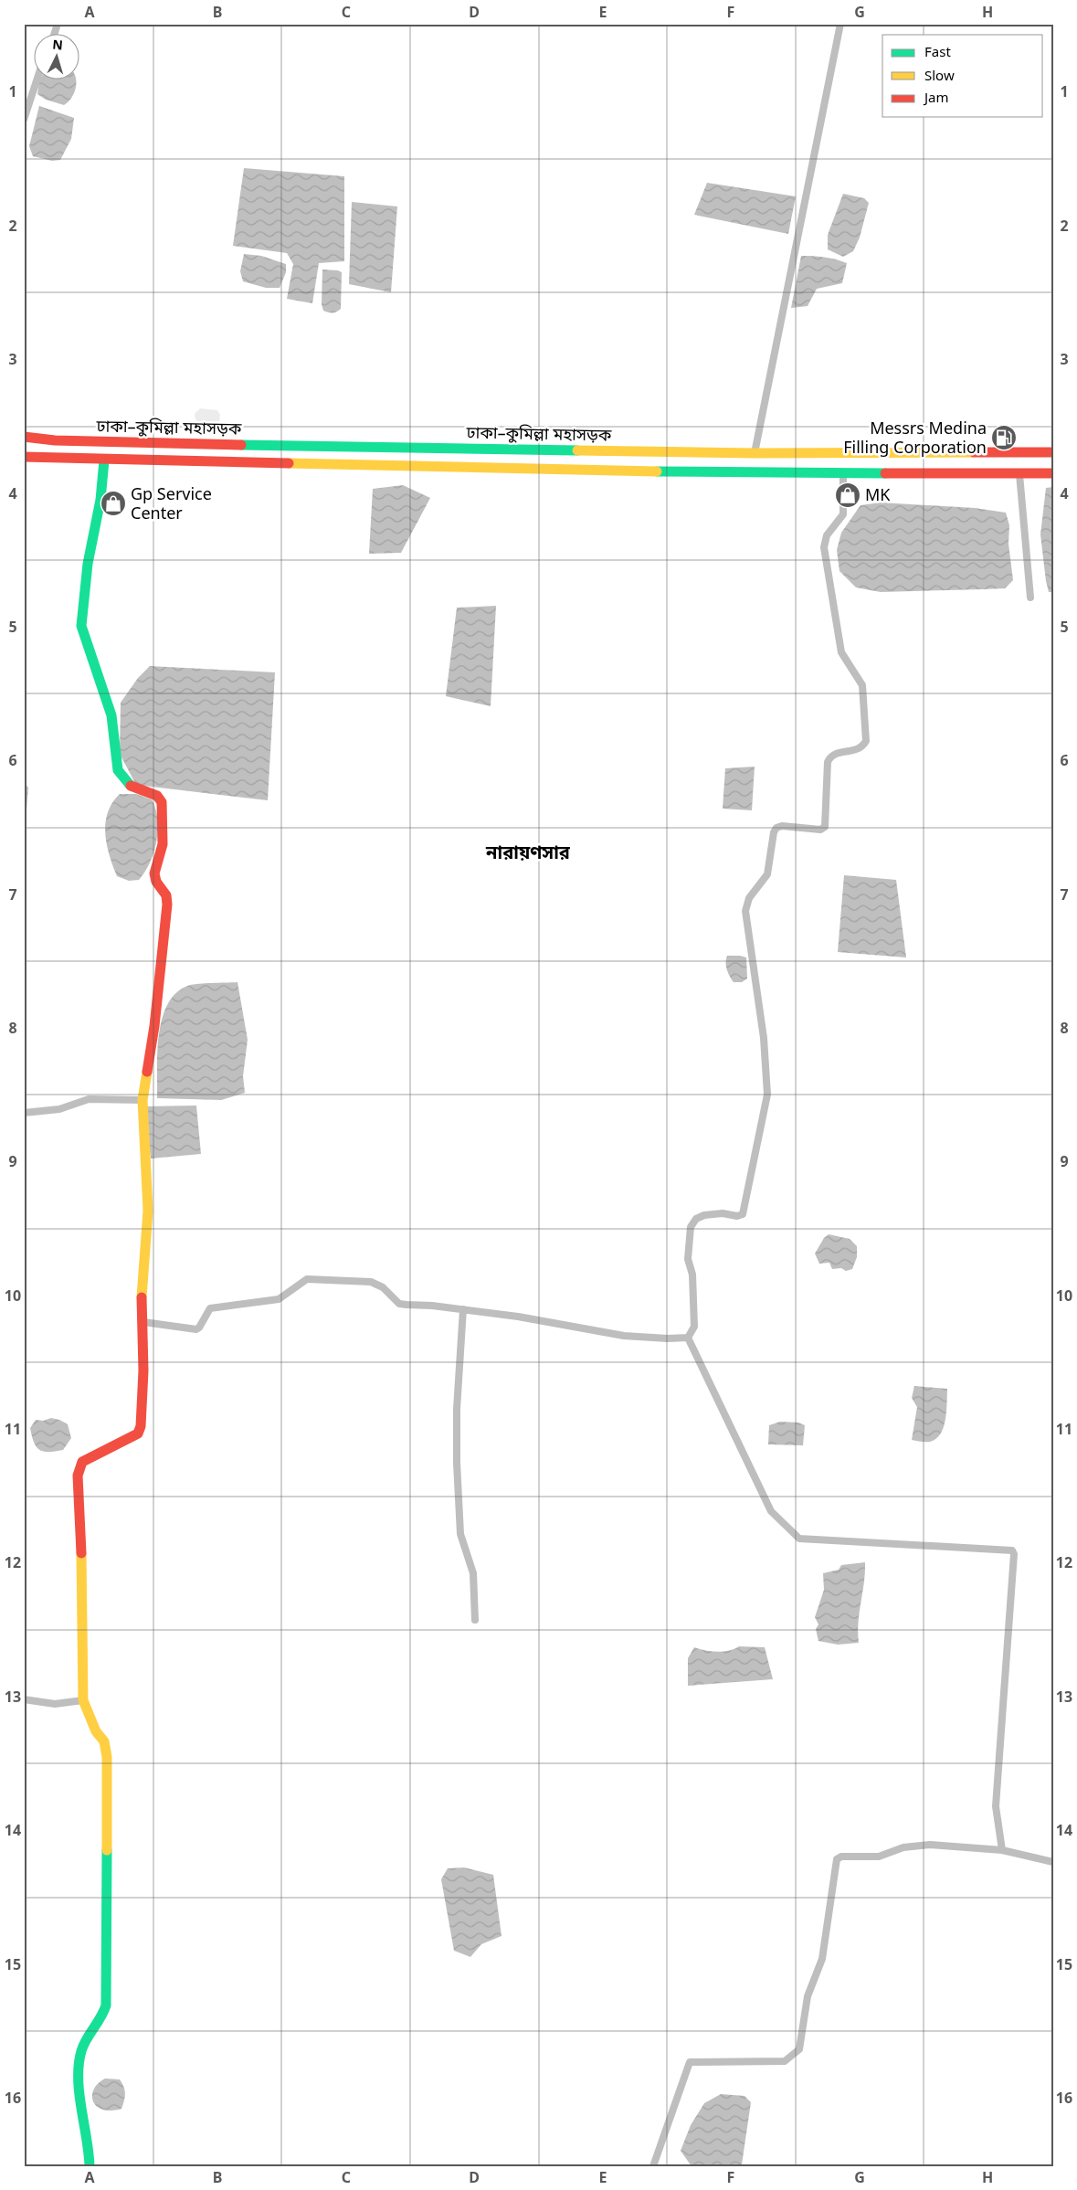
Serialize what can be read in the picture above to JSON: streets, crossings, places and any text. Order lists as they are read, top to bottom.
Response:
{
  "streets": {
    "main road": ["ঢাকা–কুমিল্লা মহাসড়ক"]
  },
  "districts": ["নারায়ণসার"],
  "places": {
    "fuel station": ["Messrs Medina Filling Corporation"],
    "shop": ["MK", "Gp Service Center"]
  },
  "legend": ["Fast", "Slow", "Jam"],
  "north": "top",
  "grid": {
    "columns": [
      "A",
      "B",
      "C",
      "D",
      "E",
      "F",
      "G",
      "H"
    ],
    "rows": [
      "1",
      "2",
      "3",
      "4",
      "5",
      "6",
      "7",
      "8",
      "9",
      "10",
      "11",
      "12",
      "13",
      "14",
      "15",
      "16"
    ]
  }
}
